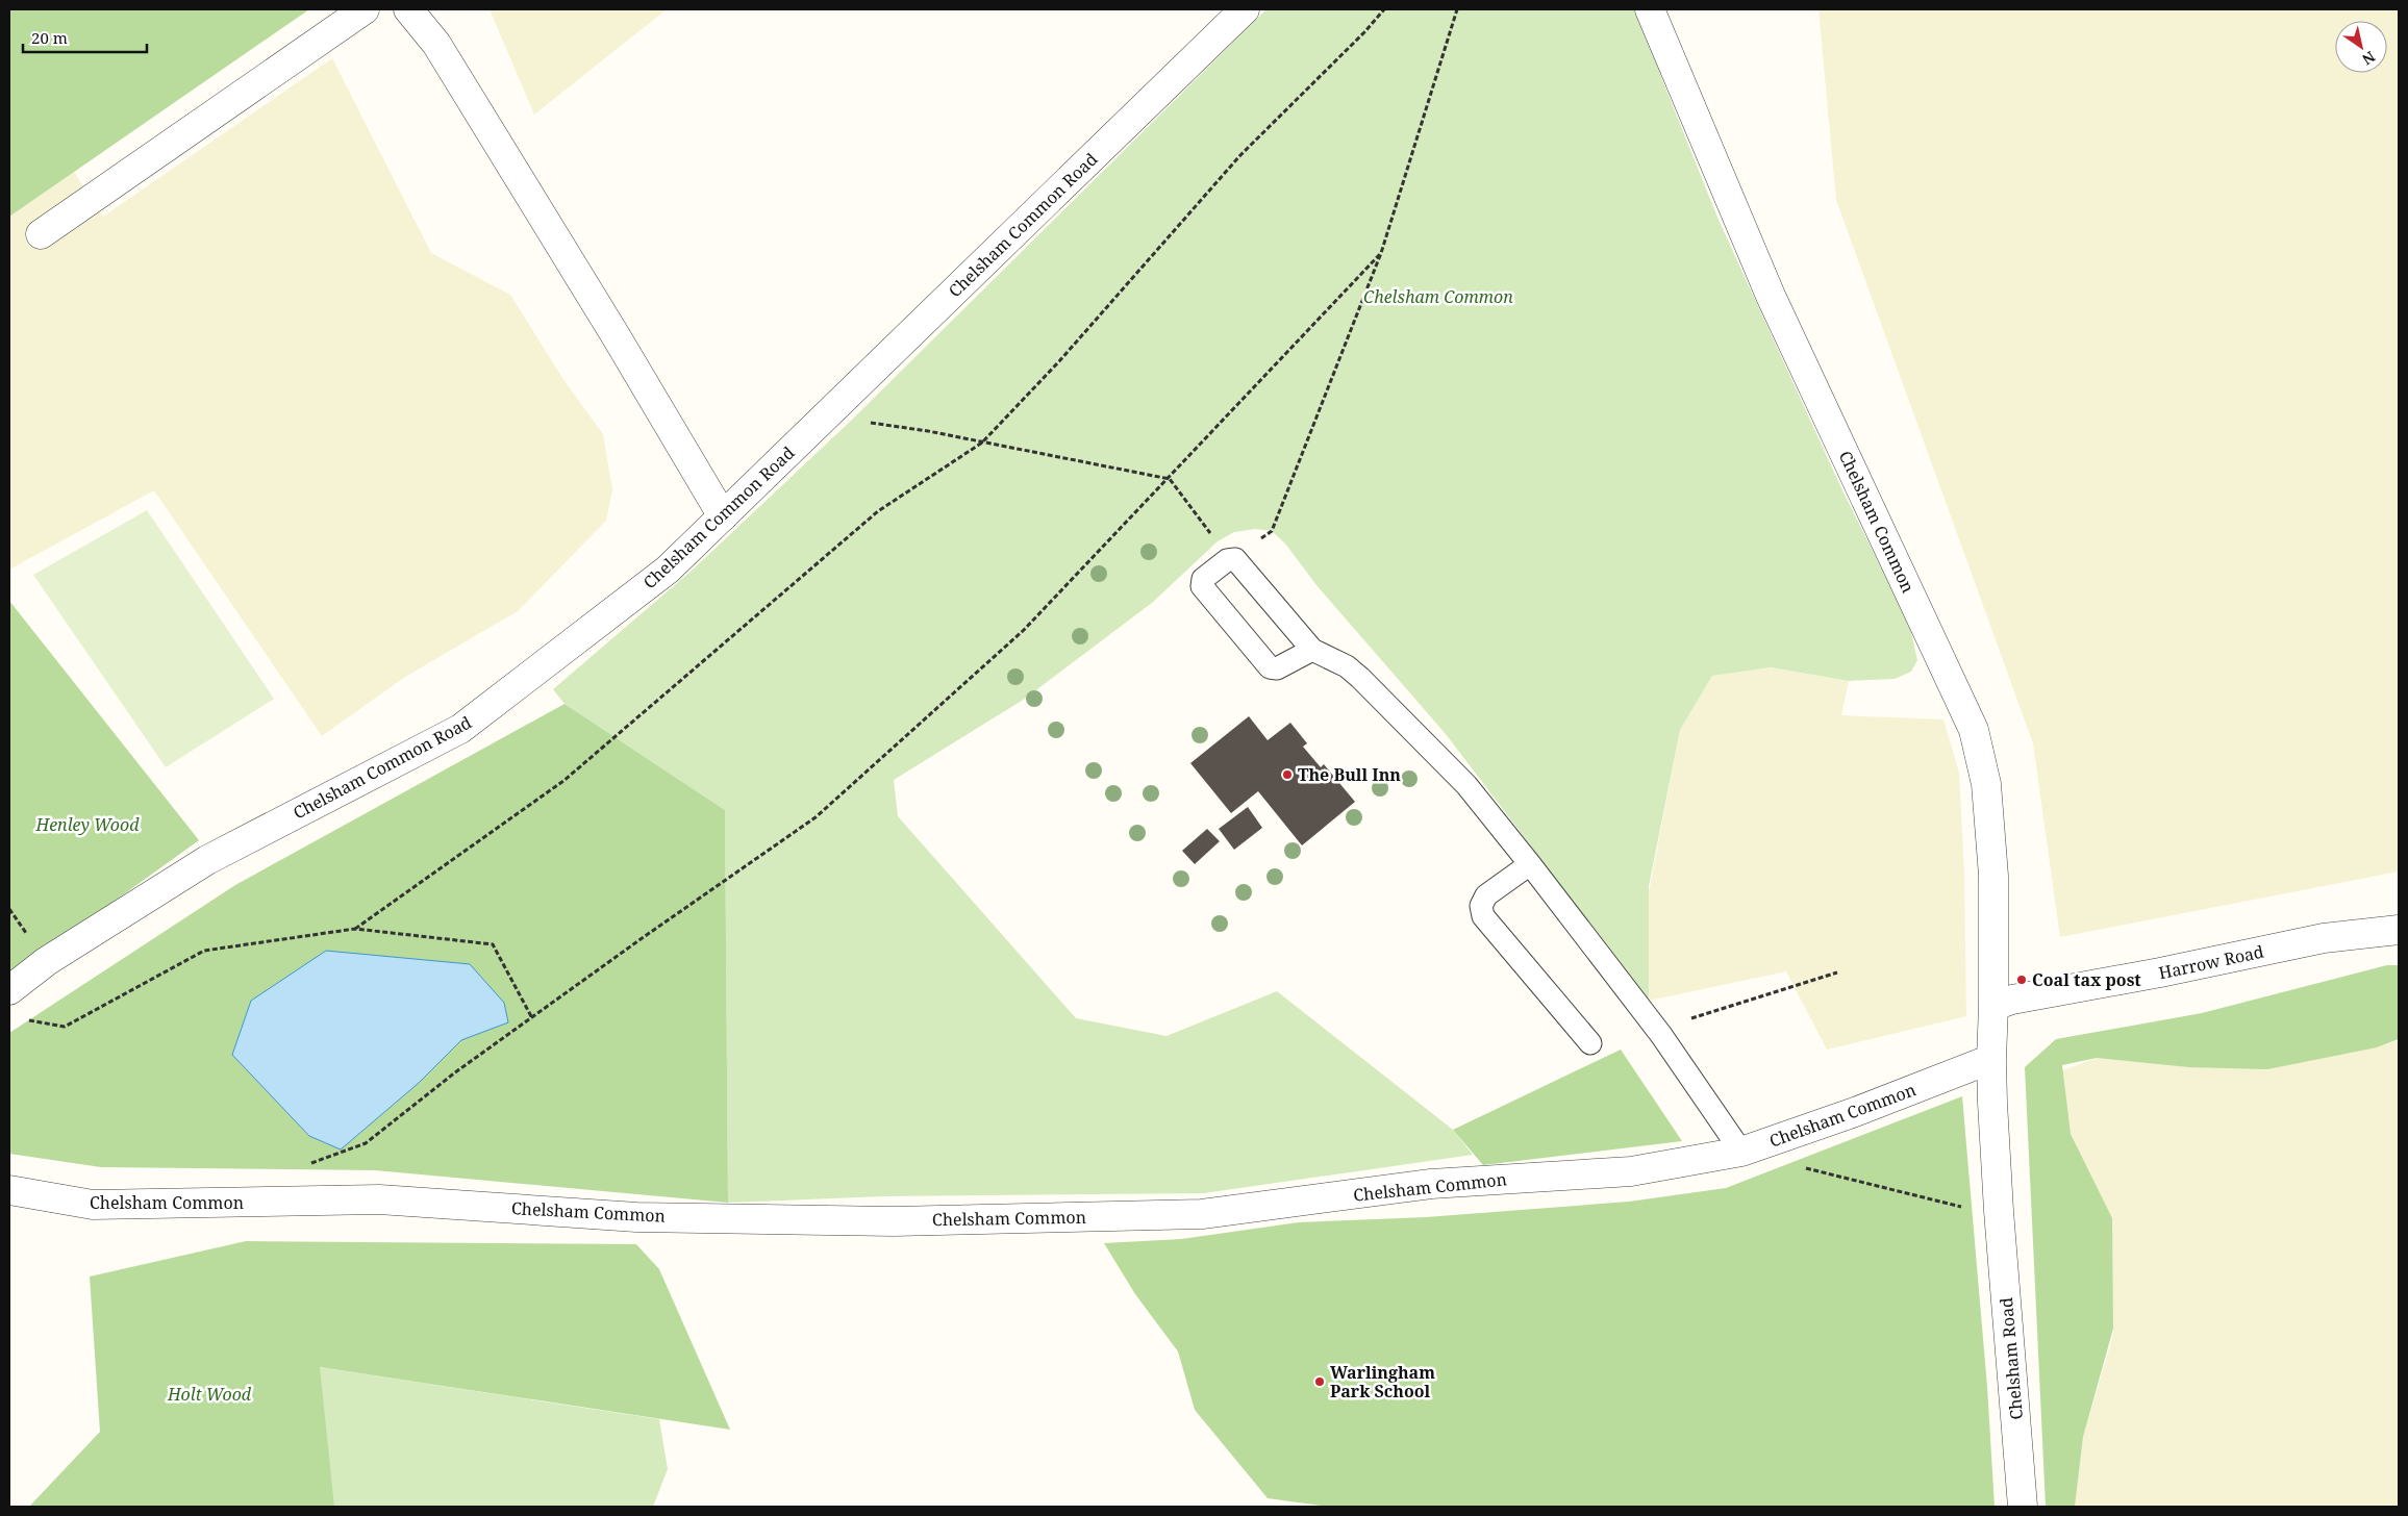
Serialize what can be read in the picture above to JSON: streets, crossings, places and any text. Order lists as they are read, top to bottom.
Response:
{
  "streets": {
    "street": [
      "Chelsham Common Road",
      "Chelsham Common",
      "Harrow Road",
      "Chelsham Road"
    ]
  },
  "crossings": [
    ["Chelsham Common", "Harrow Road"],
    ["Chelsham Common", "Chelsham Road"]
  ],
  "parks": ["Chelsham Common", "Henley Wood", "Holt Wood"],
  "places": ["The Bull Inn", "Coal tax post", "Warlingham Park School"],
  "scale_bar": "20 m",
  "north": "bottom right"
}
